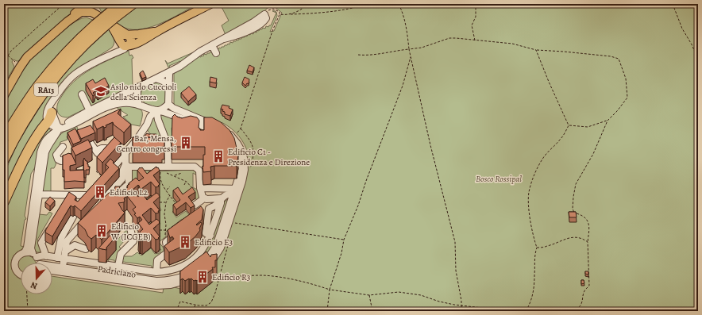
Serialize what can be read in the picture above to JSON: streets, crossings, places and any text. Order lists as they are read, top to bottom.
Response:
{
  "streets": {
    "highway": ["RA13"],
    "street": ["Padriciano"]
  },
  "parks": ["Bosco Rossipal"],
  "places": {
    "school or university": ["Asilo nido Cuccioli della Scienza"],
    "building": [
      "Bar, Mensa, Centro congressi",
      "Edificio C1 - Presidenza e Direzione",
      "Edificio L2",
      "Edificio W (ICGEB)",
      "Edificio E3",
      "Edificio R3"
    ]
  },
  "north": "bottom"
}
